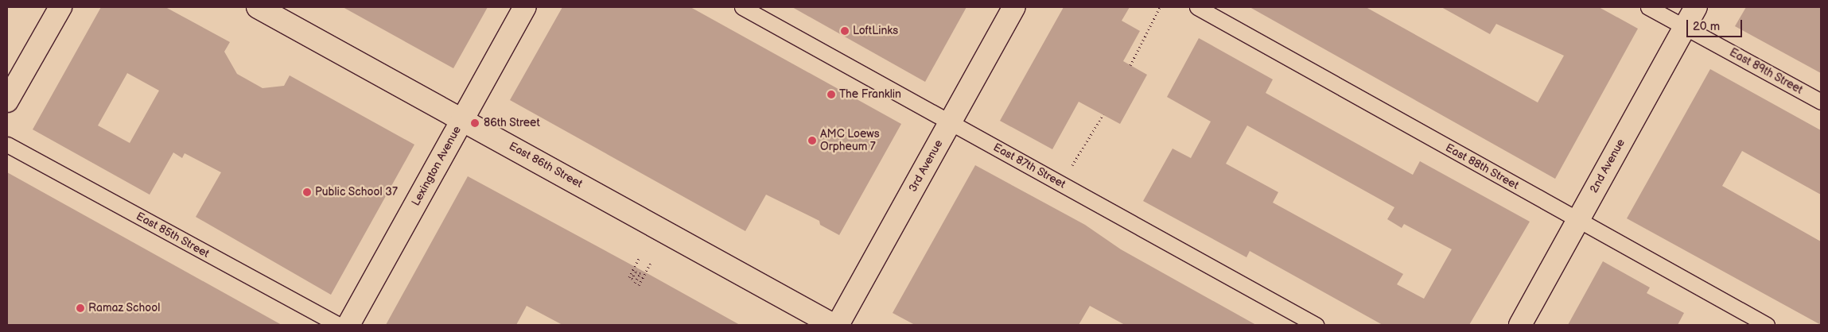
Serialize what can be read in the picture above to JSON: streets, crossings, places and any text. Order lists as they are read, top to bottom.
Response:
{
  "streets": {
    "main road": [
      "East 86th Street",
      "Lexington Avenue",
      "3rd Avenue",
      "2nd Avenue"
    ],
    "street": [
      "East 89th Street",
      "East 87th Street",
      "East 88th Street",
      "East 85th Street"
    ]
  },
  "crossings": [
    ["East 89th Street", "2nd Avenue"],
    ["East 86th Street", "Lexington Avenue"],
    ["3rd Avenue", "East 87th Street"],
    ["2nd Avenue", "East 88th Street"]
  ],
  "places": [
    "LoftLinks",
    "The Franklin",
    "86th Street",
    "AMC Loews Orpheum 7",
    "Public School 37",
    "Ramaz School"
  ],
  "scale_bar": "20 m"
}
